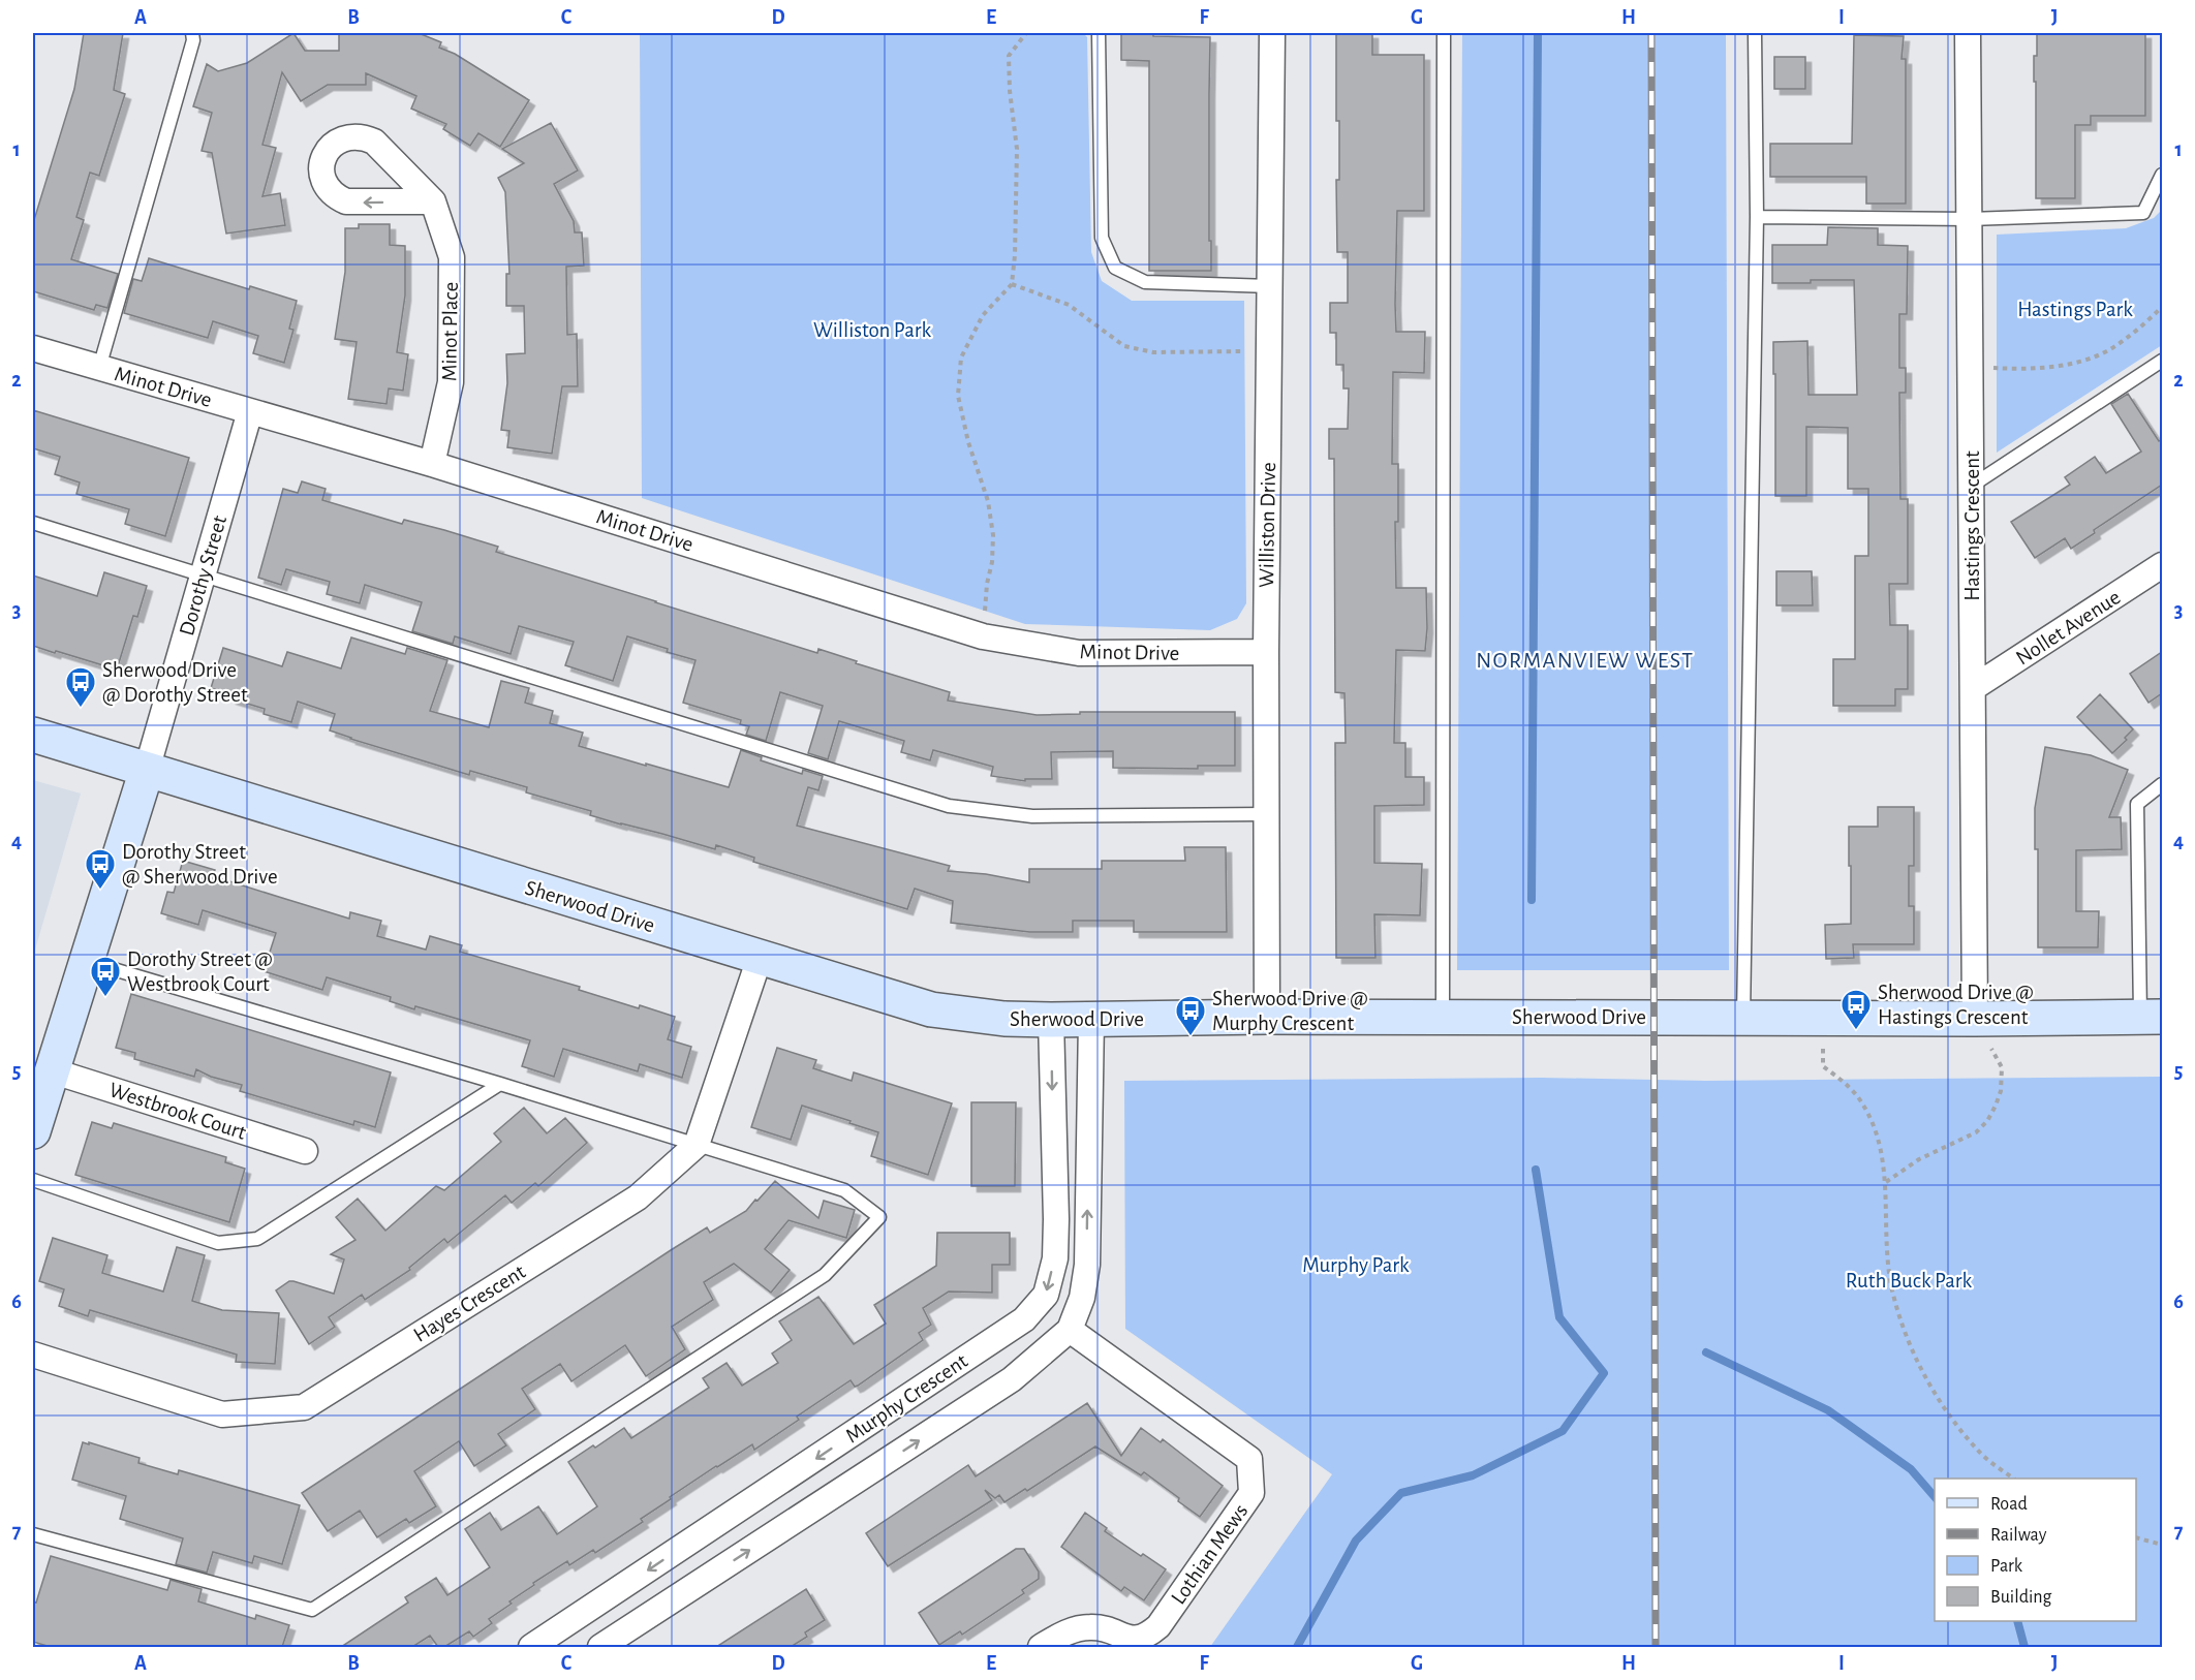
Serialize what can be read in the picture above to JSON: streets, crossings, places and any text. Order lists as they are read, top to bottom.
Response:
{
  "streets": {
    "street": [
      "Minot Place",
      "Minot Drive",
      "Williston Drive",
      "Hastings Crescent",
      "Dorothy Street",
      "Nollet Avenue",
      "Sherwood Drive",
      "Westbrook Court",
      "Hayes Crescent",
      "Murphy Crescent",
      "Lothian Mews"
    ]
  },
  "crossings": [
    ["Minot Place", "Minot Drive"],
    ["Minot Drive", "Williston Drive"],
    ["Minot Drive", "Dorothy Street"],
    ["Williston Drive", "Sherwood Drive"],
    ["Hastings Crescent", "Nollet Avenue"],
    ["Hastings Crescent", "Sherwood Drive"],
    ["Dorothy Street", "Sherwood Drive"],
    ["Dorothy Street", "Westbrook Court"],
    ["Sherwood Drive", "Murphy Crescent"],
    ["Murphy Crescent", "Lothian Mews"]
  ],
  "districts": ["NORMANVIEW WEST"],
  "parks": [
    "Hastings Park",
    "Williston Park",
    "Murphy Park",
    "Ruth Buck Park"
  ],
  "places": {
    "bus stop": [
      "Sherwood Drive @ Dorothy Street",
      "Dorothy Street @ Sherwood Drive",
      "Dorothy Street @ Westbrook Court",
      "Sherwood Drive @ Hastings Crescent",
      "Sherwood Drive @ Murphy Crescent"
    ]
  },
  "legend": [
    "Road",
    "Railway",
    "Park",
    "Building"
  ],
  "grid": {
    "columns": [
      "A",
      "B",
      "C",
      "D",
      "E",
      "F",
      "G",
      "H",
      "I",
      "J"
    ],
    "rows": [
      "1",
      "2",
      "3",
      "4",
      "5",
      "6",
      "7"
    ]
  }
}
